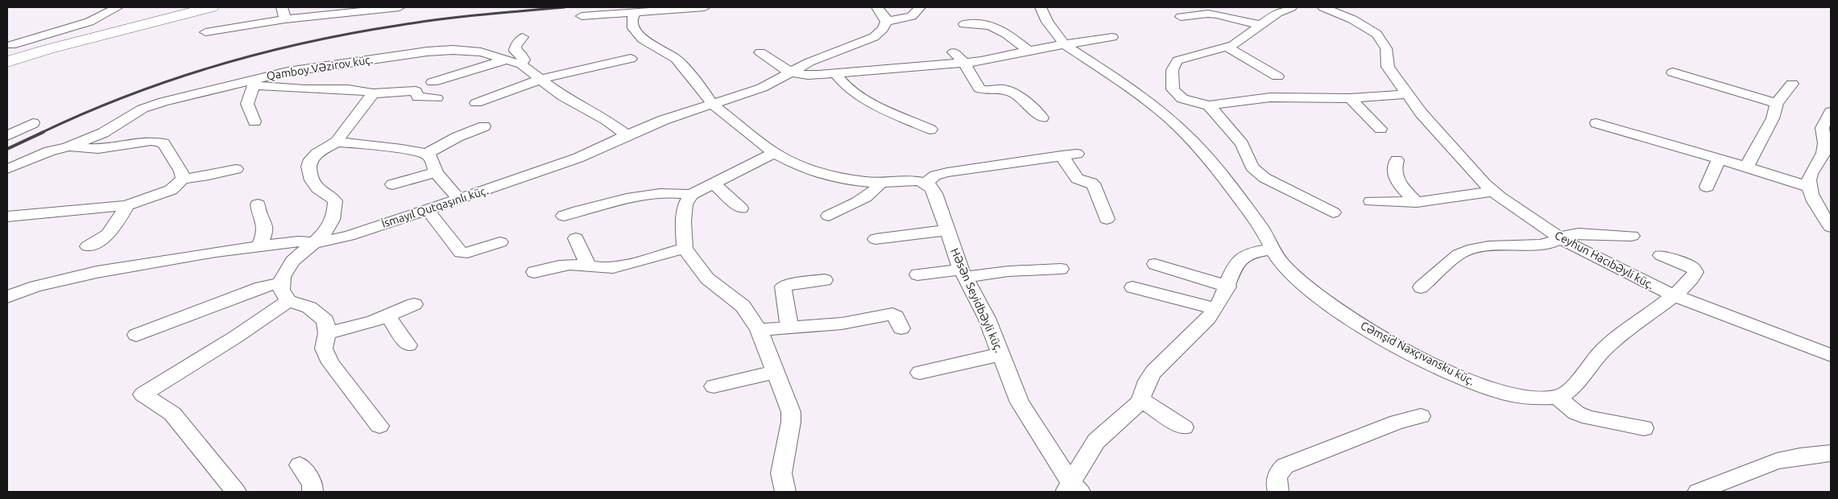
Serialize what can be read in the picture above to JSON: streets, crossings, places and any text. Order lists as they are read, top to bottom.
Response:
{
  "streets": {
    "street": [
      "Qamboy Vəzirov küç.",
      "İsmayıl Qutqaşınlı küç.",
      "Ceyhun Hacıbəyli küç.",
      "Həsən Seyidbəyli küç.",
      "Cəmşid Naxçıvansku küç."
    ]
  },
  "crossings": [
    ["Qamboy Vəzirov küç.", "İsmayıl Qutqaşınlı küç."]
  ]
}
